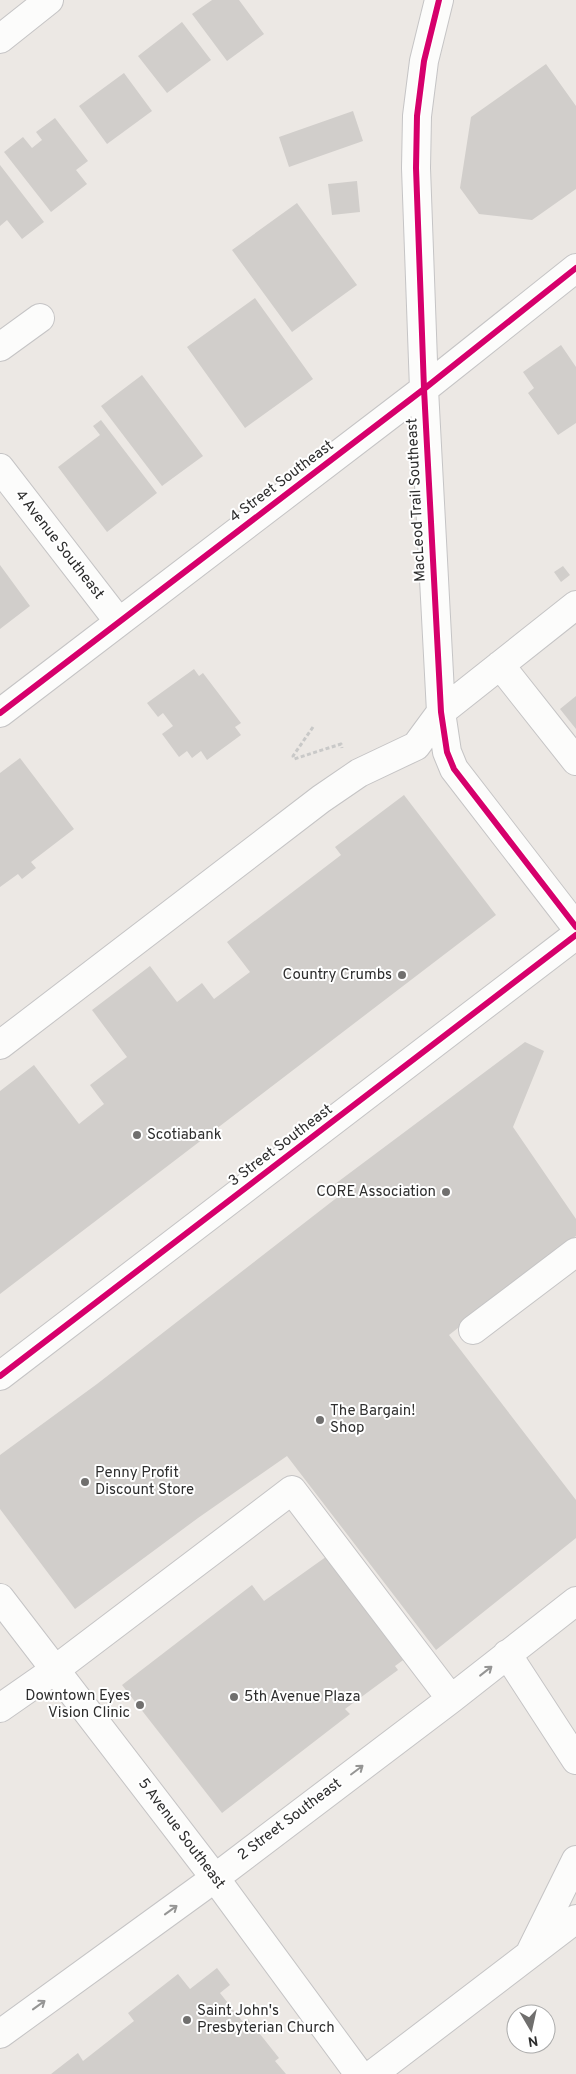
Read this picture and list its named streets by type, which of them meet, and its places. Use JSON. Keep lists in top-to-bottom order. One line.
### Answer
{"streets":{"street":["4 Street Southeast","MacLeod Trail Southeast","4 Avenue Southeast","3 Street Southeast","2 Street Southeast","5 Avenue Southeast"]},"crossings":[["4 Street Southeast","MacLeod Trail Southeast"],["4 Street Southeast","4 Avenue Southeast"],["2 Street Southeast","5 Avenue Southeast"]],"one_way":["2 Street Southeast"],"places":["Country Crumbs","Scotiabank","CORE Association","The Bargain! Shop","Penny Profit Discount Store","5th Avenue Plaza","Downtown Eyes Vision Clinic","Saint John's Presbyterian Church"],"north":"bottom"}
